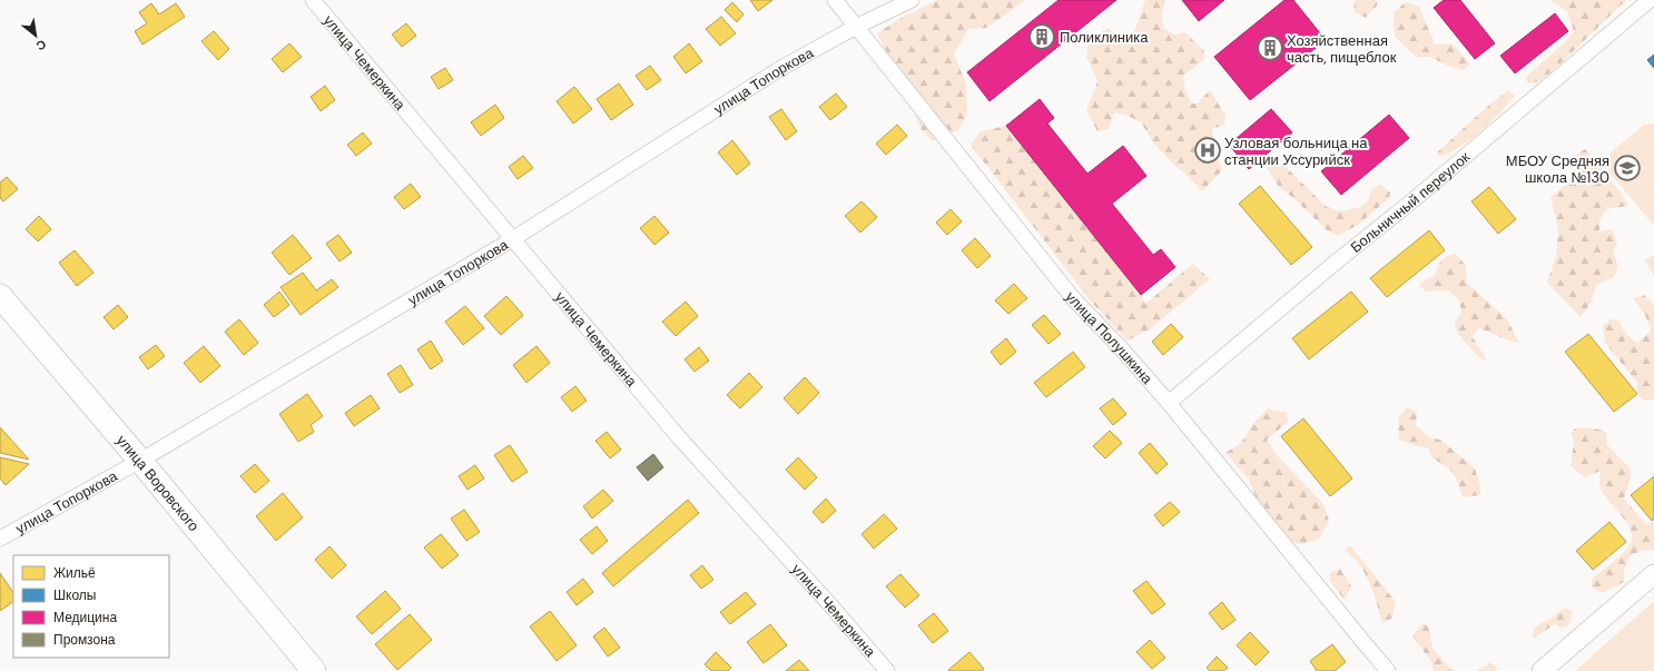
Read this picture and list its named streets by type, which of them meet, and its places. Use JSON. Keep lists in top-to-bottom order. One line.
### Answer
{"streets":{"main road":["улица Воровского"],"street":["улица Чемеркина","улица Топоркова","Больничный переулок","улица Полушкина"]},"crossings":[["улица Чемеркина","улица Топоркова"],["улица Топоркова","улица Полушкина"],["улица Топоркова","улица Воровского"],["Больничный переулок","улица Полушкина"]],"places":{"building":["Поликлиника","Хозяйственная часть, пищеблок"],"hospital":["Узловая больница на станции Уссурийск"],"school or university":["МБОУ Средняя школа №130"]},"legend":["Жильё","Школы","Медицина","Промзона"],"north":"bottom right"}
